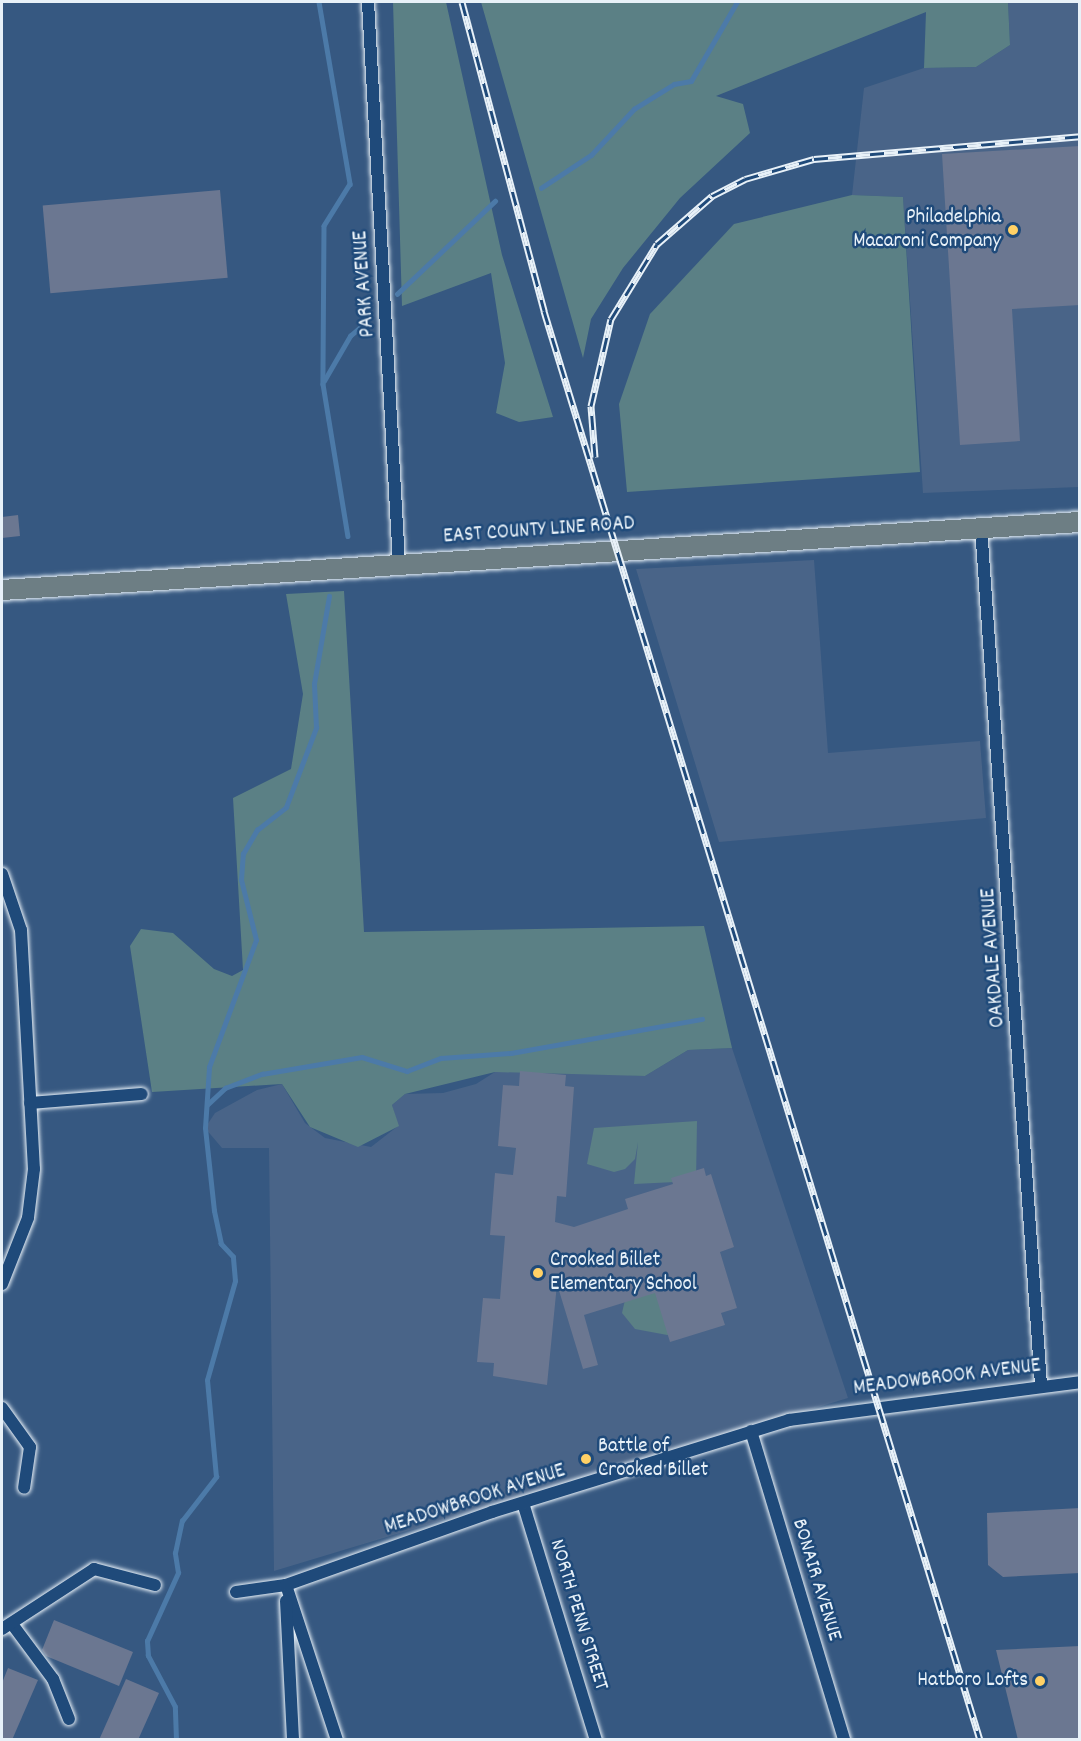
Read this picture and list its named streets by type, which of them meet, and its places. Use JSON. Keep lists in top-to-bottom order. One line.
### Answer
{"streets":{"main road":["EAST COUNTY LINE ROAD"],"street":["PARK AVENUE","OAKDALE AVENUE","MEADOWBROOK AVENUE","BONAIR AVENUE","NORTH PENN STREET"]},"crossings":[["PARK AVENUE","EAST COUNTY LINE ROAD"],["EAST COUNTY LINE ROAD","OAKDALE AVENUE"],["OAKDALE AVENUE","MEADOWBROOK AVENUE"],["MEADOWBROOK AVENUE","BONAIR AVENUE"],["MEADOWBROOK AVENUE","NORTH PENN STREET"]],"places":["Philadelphia Macaroni Company","Crooked Billet Elementary School","Battle of Crooked Billet","Hatboro Lofts"]}
